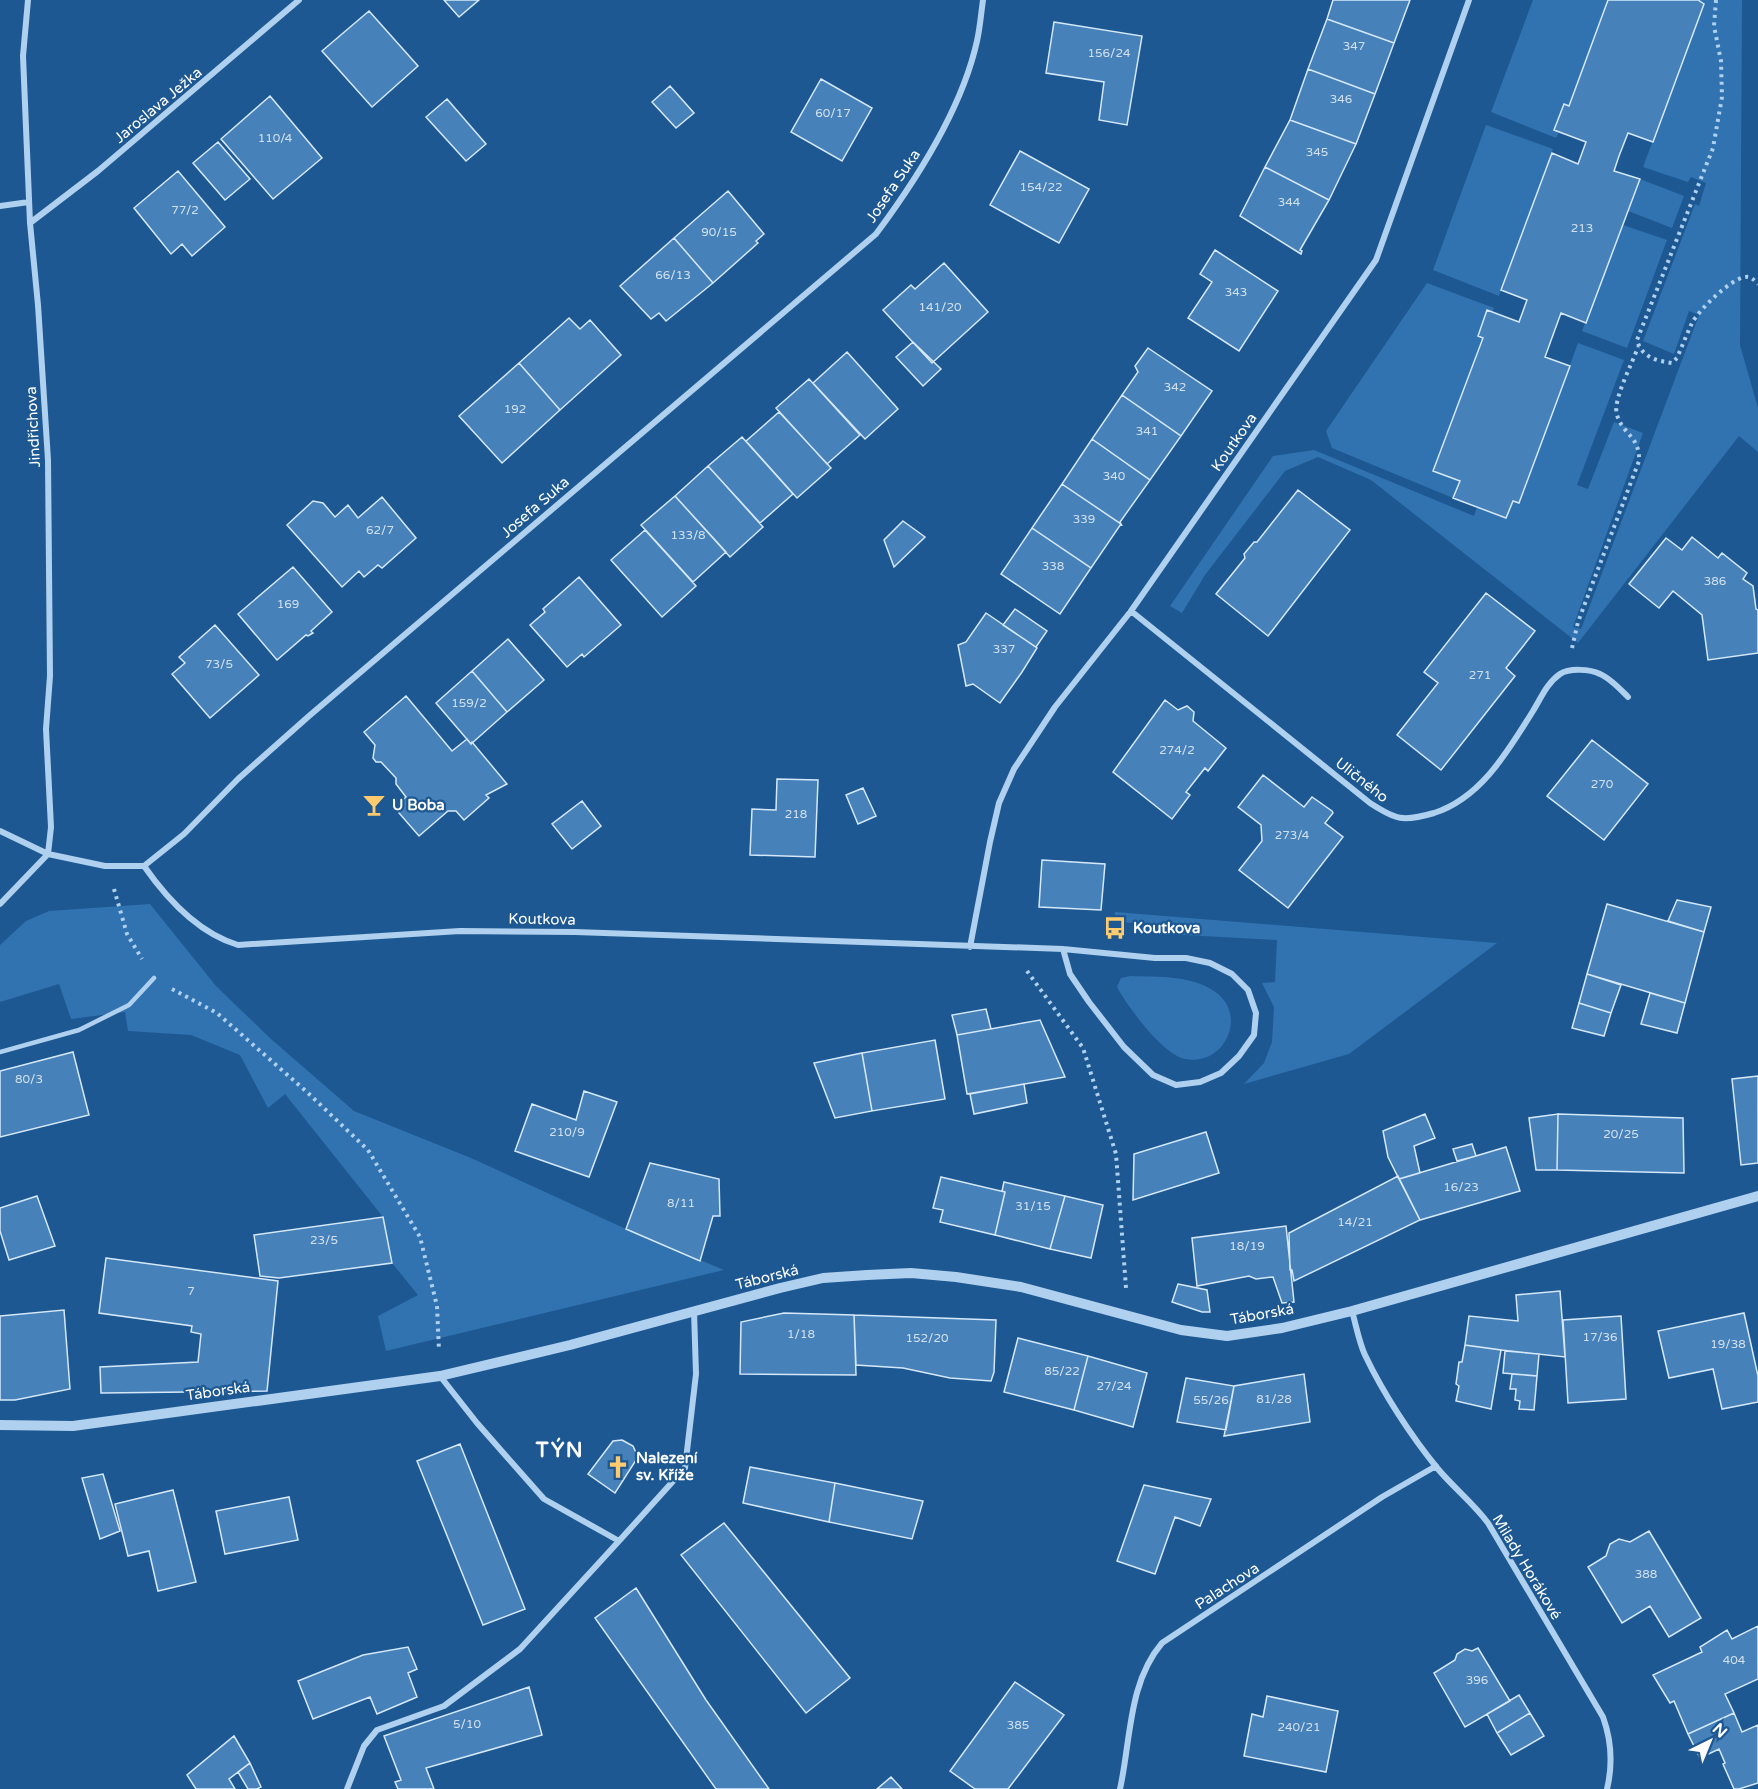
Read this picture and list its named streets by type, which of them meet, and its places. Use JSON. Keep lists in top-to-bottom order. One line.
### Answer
{"streets":{"street":["Jaroslava Ježka","Josefa Suka","Jindřichova","Koutkova","Uličného","Táborská","Milady Horákové","Palachova"]},"crossings":[["Jaroslava Ježka","Jindřichova"],["Josefa Suka","Koutkova"],["Koutkova","Uličného"],["Táborská","Milady Horákové"],["Milady Horákové","Palachova"]],"districts":["TÝN"],"places":{"bar":["U Boba"],"bus stop":["Koutkova"],"church":["Nalezení sv. Kříže"]},"house_numbers":["347","156/24","346","60/17","110/4","345","154/22","344","77/2","213","90/15","66/13","343","141/20","342","192","341","340","339","62/7","133/8","338","386","169","337","73/5","271","159/2","274/2","270","218","273/4","80/3","210/9","20/25","16/23","8/11","31/15","14/21","23/5","18/19","7","1/18","17/36","152/20","19/38","85/22","27/24","81/28","55/26","388","404","396","5/10","385","240/21"],"north":"top right"}
